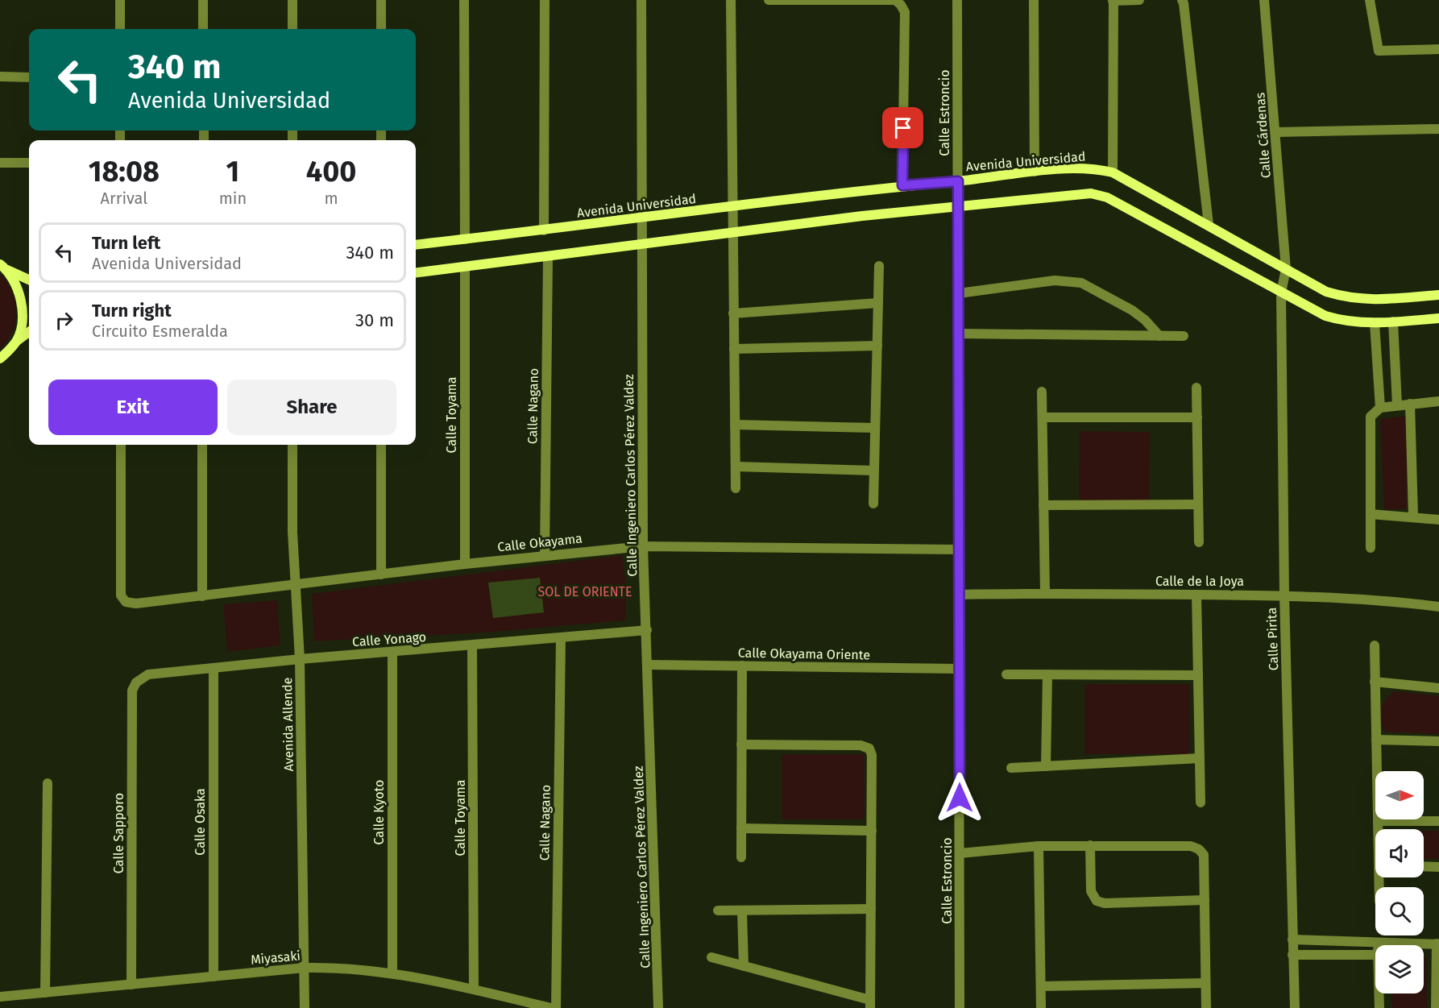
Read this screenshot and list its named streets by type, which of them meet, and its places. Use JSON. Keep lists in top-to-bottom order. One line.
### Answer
{"streets":{"main road":["Avenida Universidad"],"street":["Calle Estroncio","Calle Cárdenas","Calle Nagano","Calle Toyama","Calle Ingeniero Carlos Pérez Valdez","Calle Okayama","Calle de la Joya","Calle Yonago","Calle Pirita","Calle Okayama Oriente","Avenida Allende","Calle Kyoto","Calle Osaka","Calle Sapporo","Miyasaki"]},"crossings":[["Calle Estroncio","Avenida Universidad"],["Calle Estroncio","Calle Okayama"],["Calle Estroncio","Calle de la Joya"],["Calle Estroncio","Calle Okayama Oriente"],["Calle Cárdenas","Avenida Universidad"],["Calle Cárdenas","Calle Pirita"],["Avenida Universidad","Calle Ingeniero Carlos Pérez Valdez"],["Avenida Universidad","Calle Pirita"],["Calle Nagano","Calle Okayama"],["Calle Nagano","Calle Yonago"],["Calle Toyama","Calle Okayama"],["Calle Toyama","Calle Yonago"],["Calle Toyama","Miyasaki"],["Calle Ingeniero Carlos Pérez Valdez","Calle Okayama"],["Calle Ingeniero Carlos Pérez Valdez","Calle Yonago"],["Calle Ingeniero Carlos Pérez Valdez","Calle Okayama Oriente"],["Calle Okayama","Avenida Allende"],["Calle de la Joya","Calle Pirita"],["Calle Yonago","Avenida Allende"],["Calle Yonago","Calle Kyoto"],["Calle Yonago","Calle Osaka"],["Calle Yonago","Calle Sapporo"],["Avenida Allende","Miyasaki"],["Calle Kyoto","Miyasaki"],["Calle Osaka","Miyasaki"],["Calle Sapporo","Miyasaki"]],"parks":["SOL DE ORIENTE"],"north":"right","page":{"turn":["340 m","Avenida Universidad"],"eta":["18:08","Arrival","1","min","400","m"],"list":[{"name":"Turn left","note":"Avenida Universidad","value":"340 m"},{"name":"Turn right","note":"Circuito Esmeralda","value":"30 m"}],"buttons":["Exit","Share"]}}
